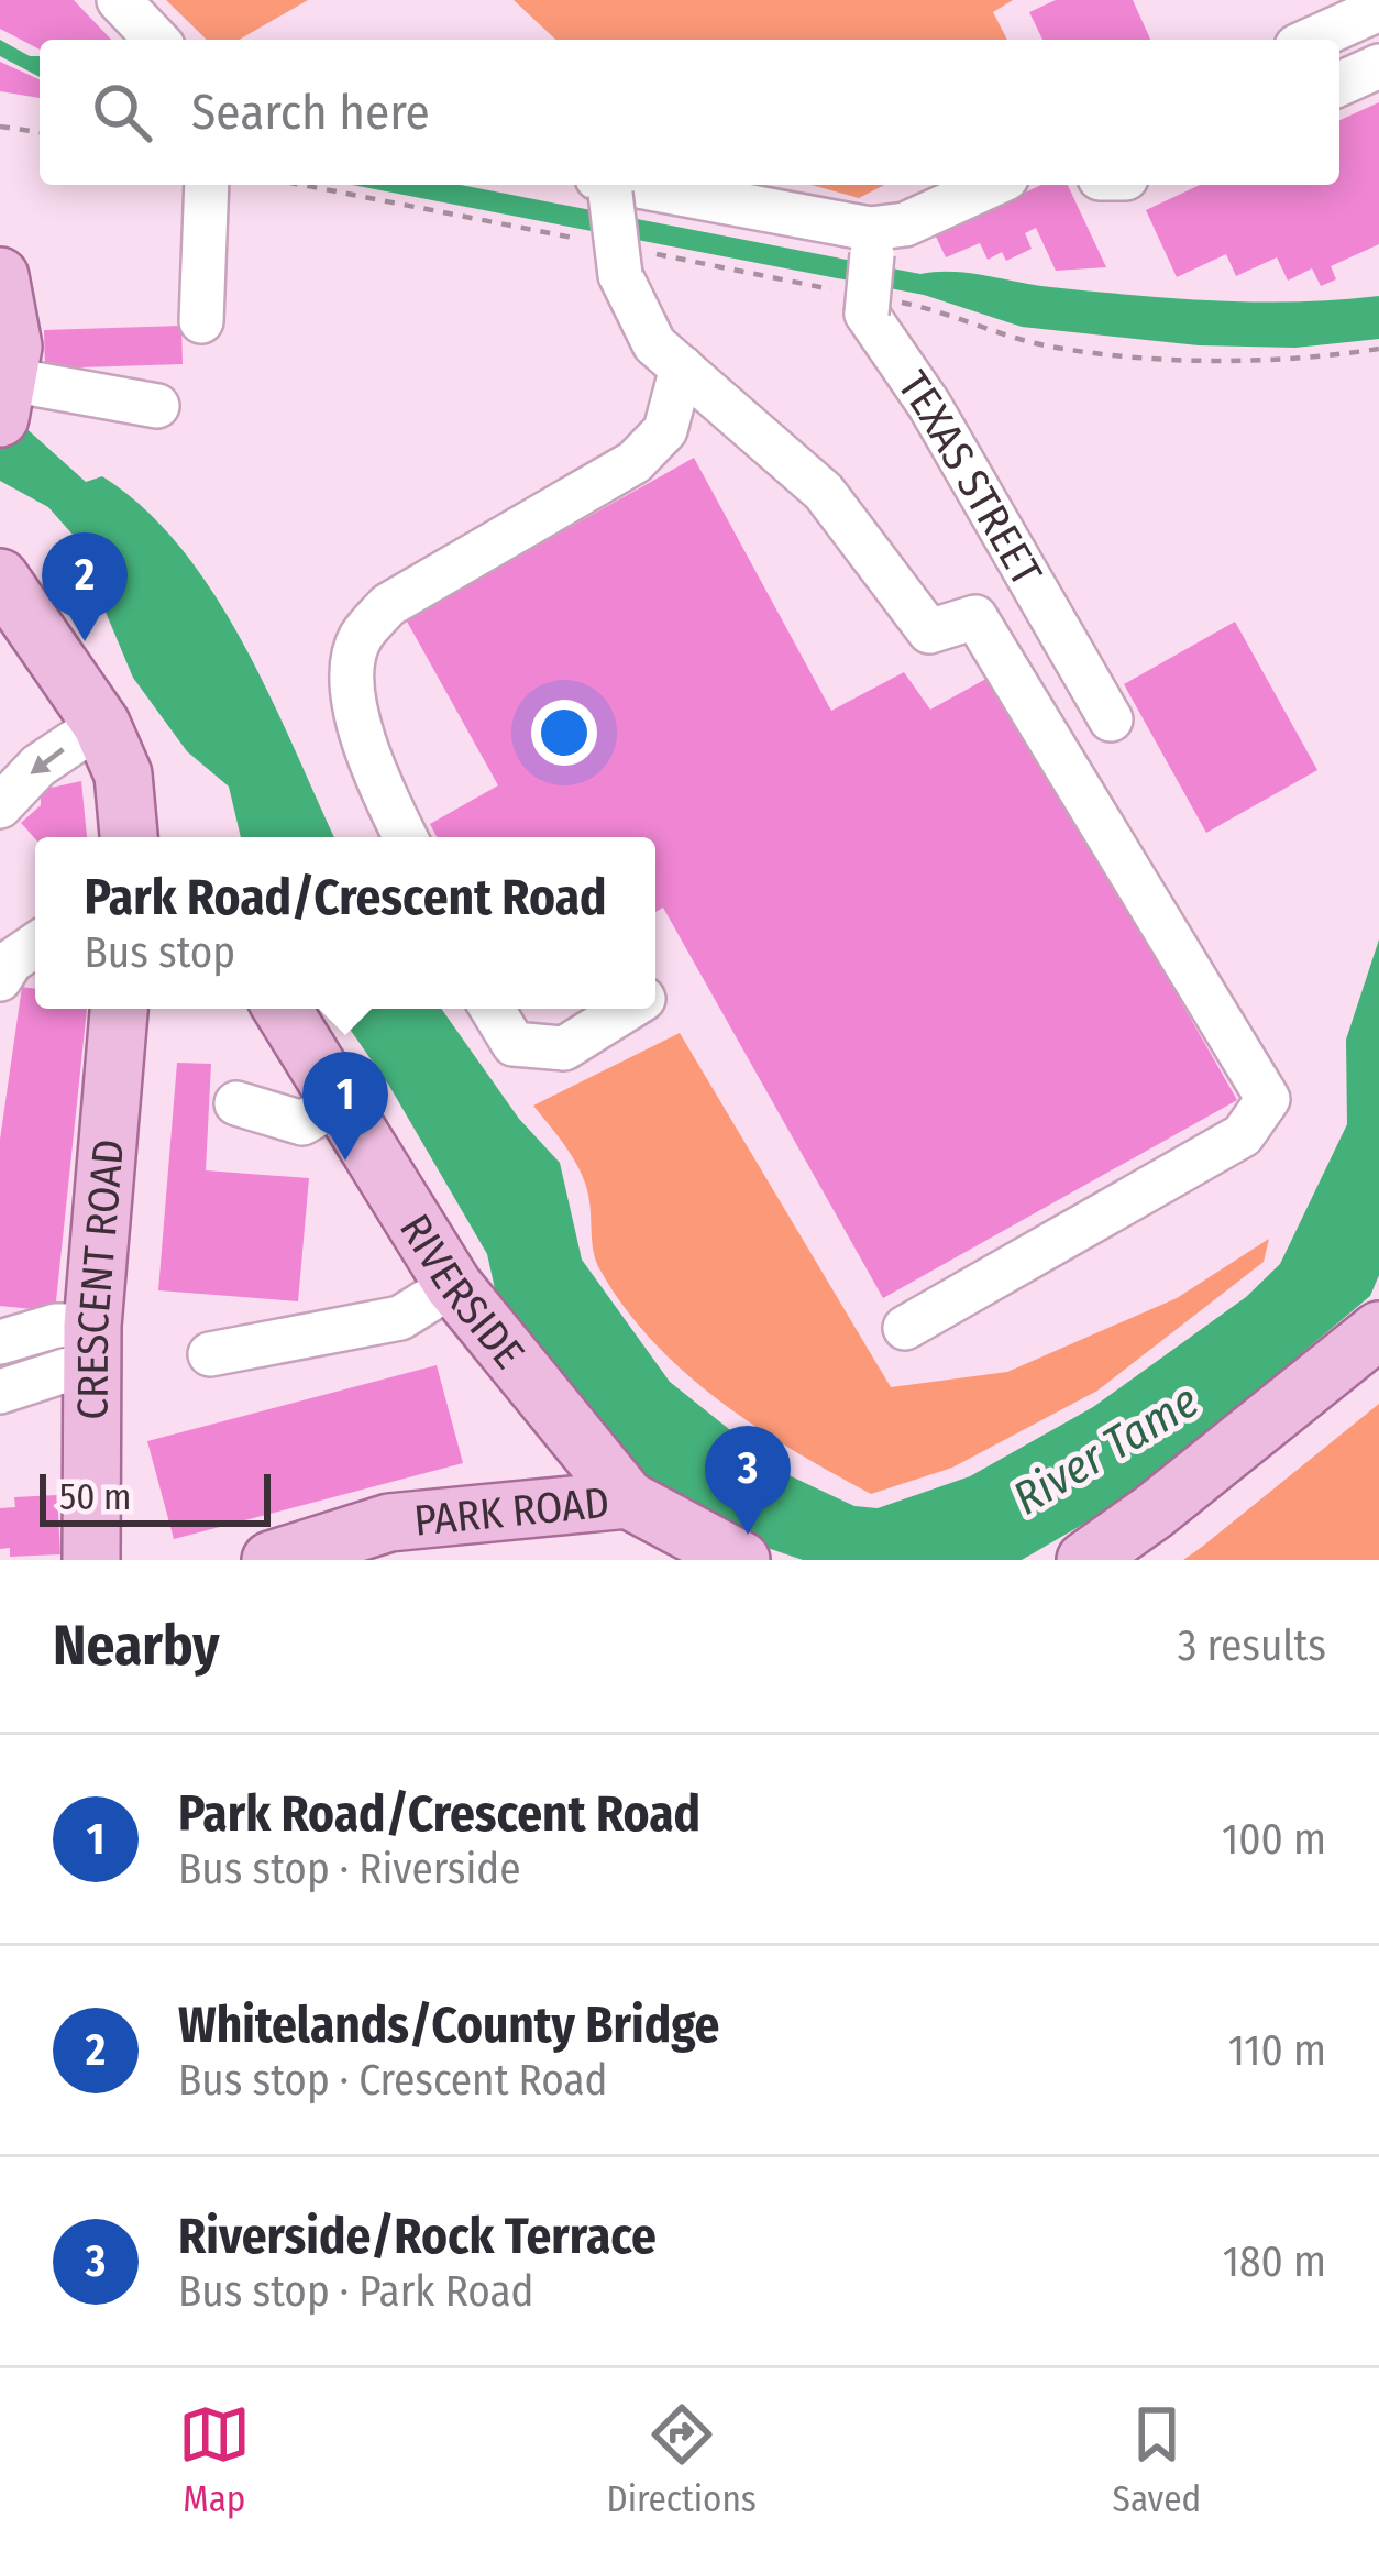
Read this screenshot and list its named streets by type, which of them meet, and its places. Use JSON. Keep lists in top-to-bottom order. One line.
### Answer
{"streets":{"main road":["CRESCENT ROAD","RIVERSIDE","PARK ROAD"],"street":["TEXAS STREET"]},"crossings":[["RIVERSIDE","PARK ROAD"]],"water":["River Tame"],"scale_bar":"50 m","page":{"search":"Search here","pins":["2","1","3"],"popup":["Park Road/Crescent Road","Bus stop"],"scale":"50 m","heading":["Nearby","3 results"],"list":[{"mark":"1","name":"Park Road/Crescent Road","note":"Bus stop · Riverside","value":"100 m"},{"mark":"2","name":"Whitelands/County Bridge","note":"Bus stop · Crescent Road","value":"110 m"},{"mark":"3","name":"Riverside/Rock Terrace","note":"Bus stop · Park Road","value":"180 m"}],"nav":["Map","Directions","Saved"]}}
